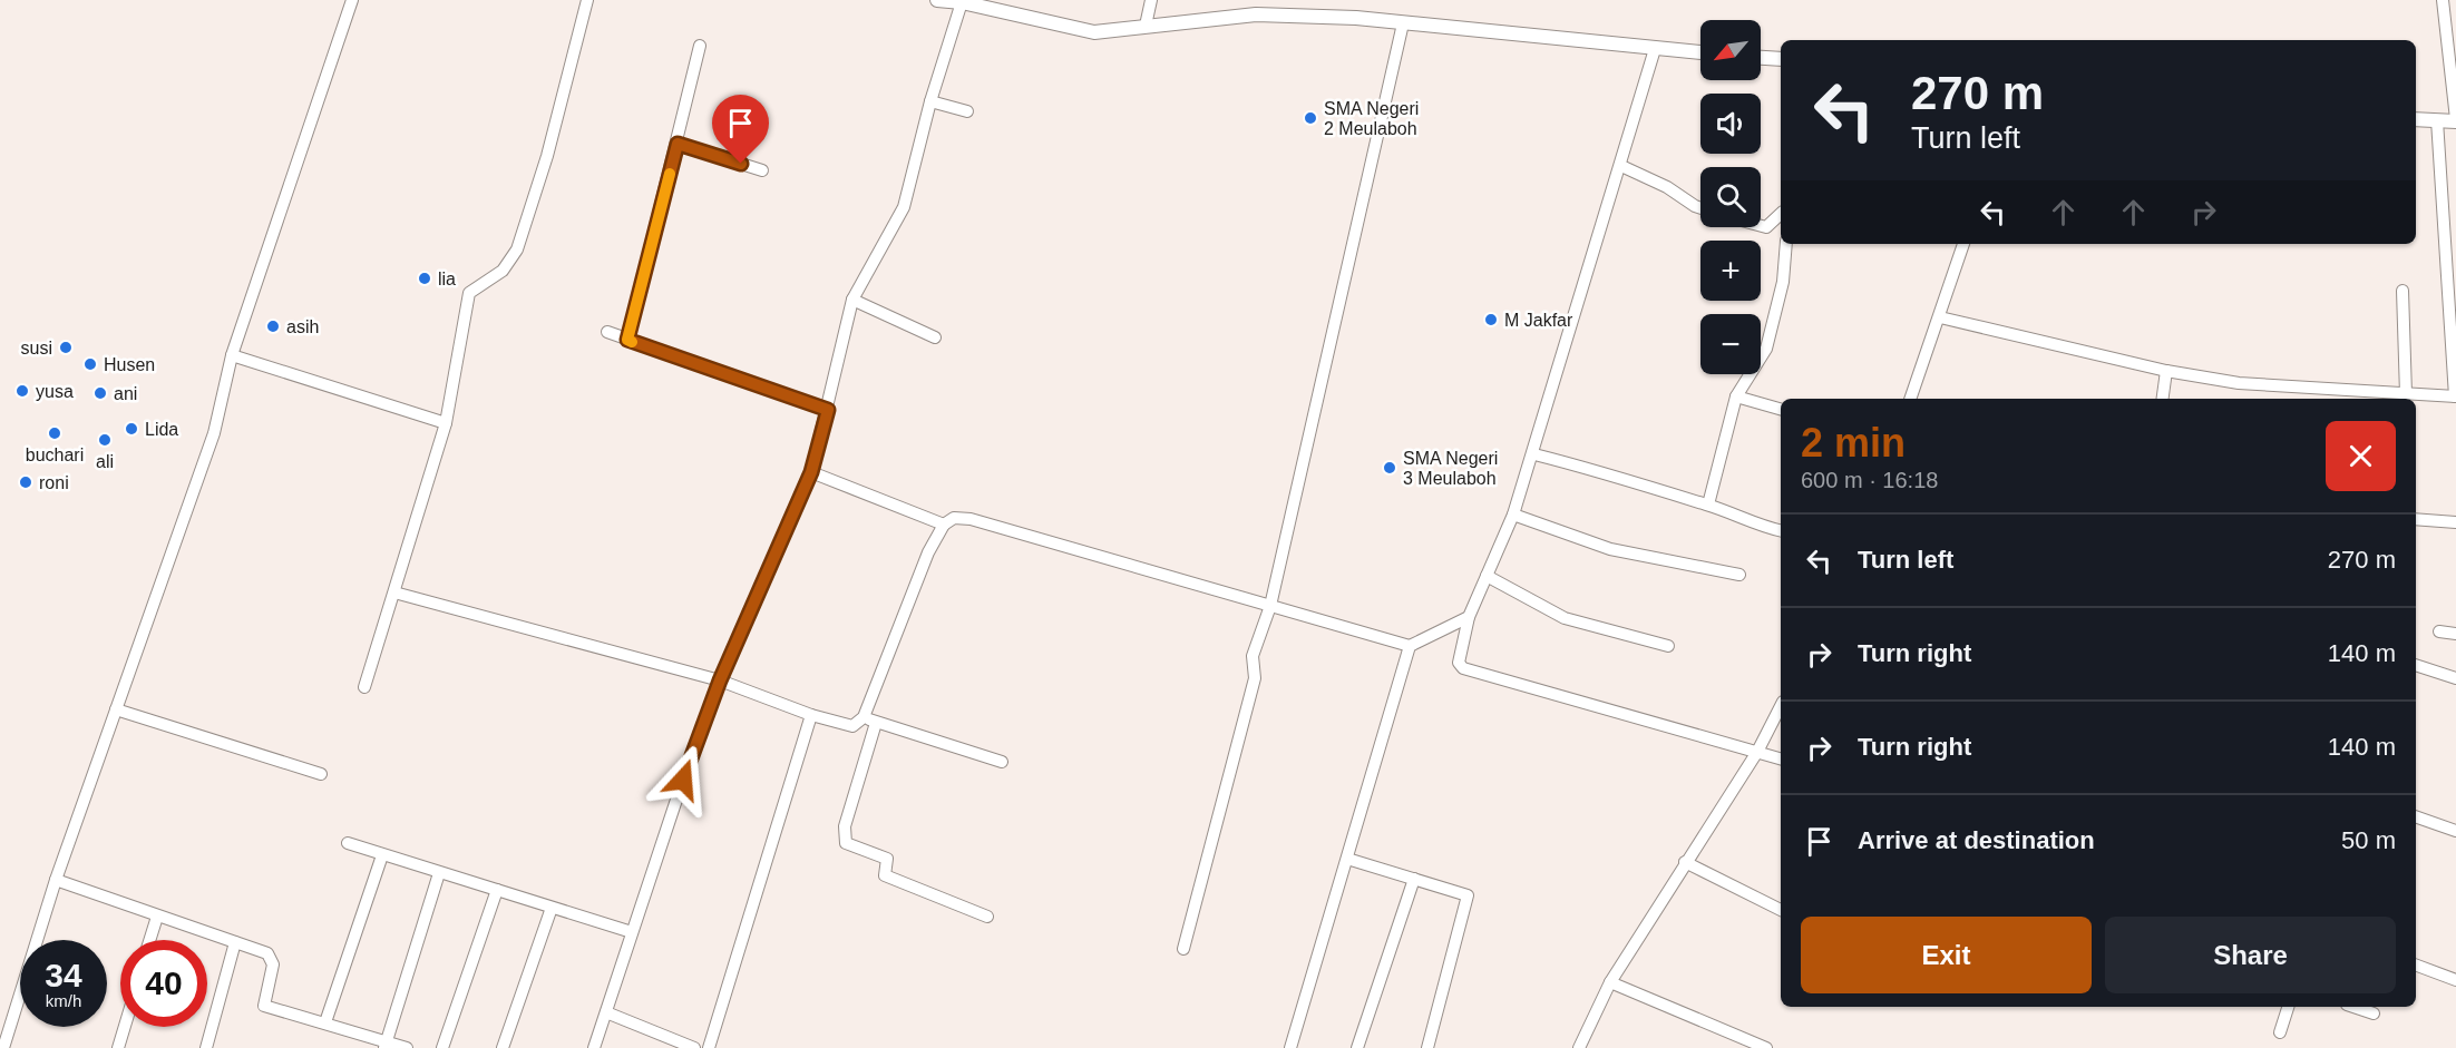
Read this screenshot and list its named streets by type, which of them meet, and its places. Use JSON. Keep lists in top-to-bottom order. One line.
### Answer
{"places":["SMA Negeri 2 Meulaboh","lia","M Jakfar","asih","susi","Husen","yusa","ani","Lida","buchari","ali","SMA Negeri 3 Meulaboh","roni"],"north":"bottom left","page":{"map_buttons":["+","−"],"turn":["270 m","Turn left"],"heading":["2 min","600 m · 16:18"],"list":[{"name":"Turn left","value":"270 m"},{"name":"Turn right","value":"140 m"},{"name":"Turn right","value":"140 m"},{"name":"Arrive at destination","value":"50 m"}],"buttons":["Exit","Share"],"speed":"34 km/h","limit":"40"}}
